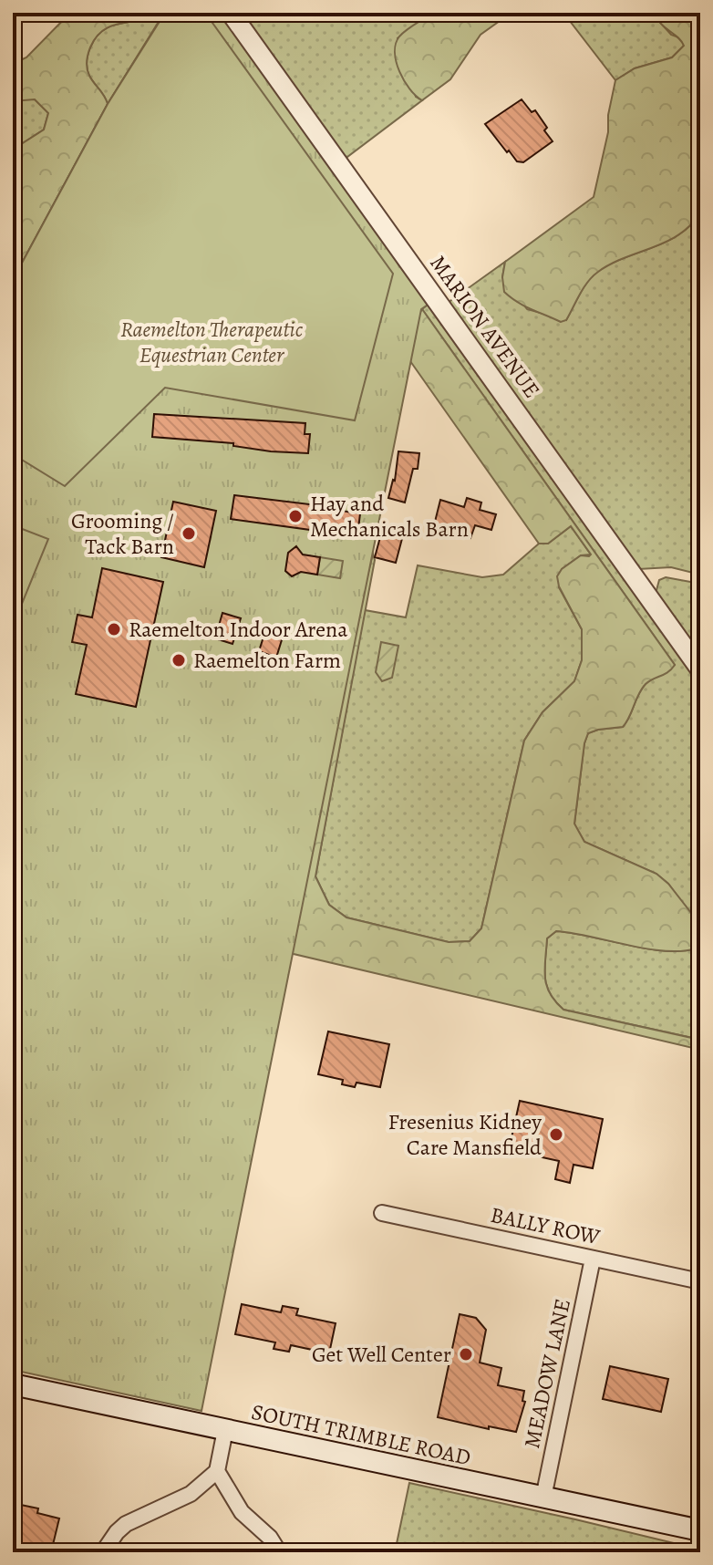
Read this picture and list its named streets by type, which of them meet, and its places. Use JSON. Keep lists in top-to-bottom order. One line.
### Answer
{"streets":{"main road":["SOUTH TRIMBLE ROAD"],"street":["MARION AVENUE","BALLY ROW","MEADOW LANE"]},"crossings":[["BALLY ROW","MEADOW LANE"],["MEADOW LANE","SOUTH TRIMBLE ROAD"]],"parks":["Raemelton Therapeutic Equestrian Center"],"places":["Hay and Mechanicals Barn","Grooming / Tack Barn","Raemelton Indoor Arena","Raemelton Farm","Fresenius Kidney Care Mansfield","Get Well Center"]}
